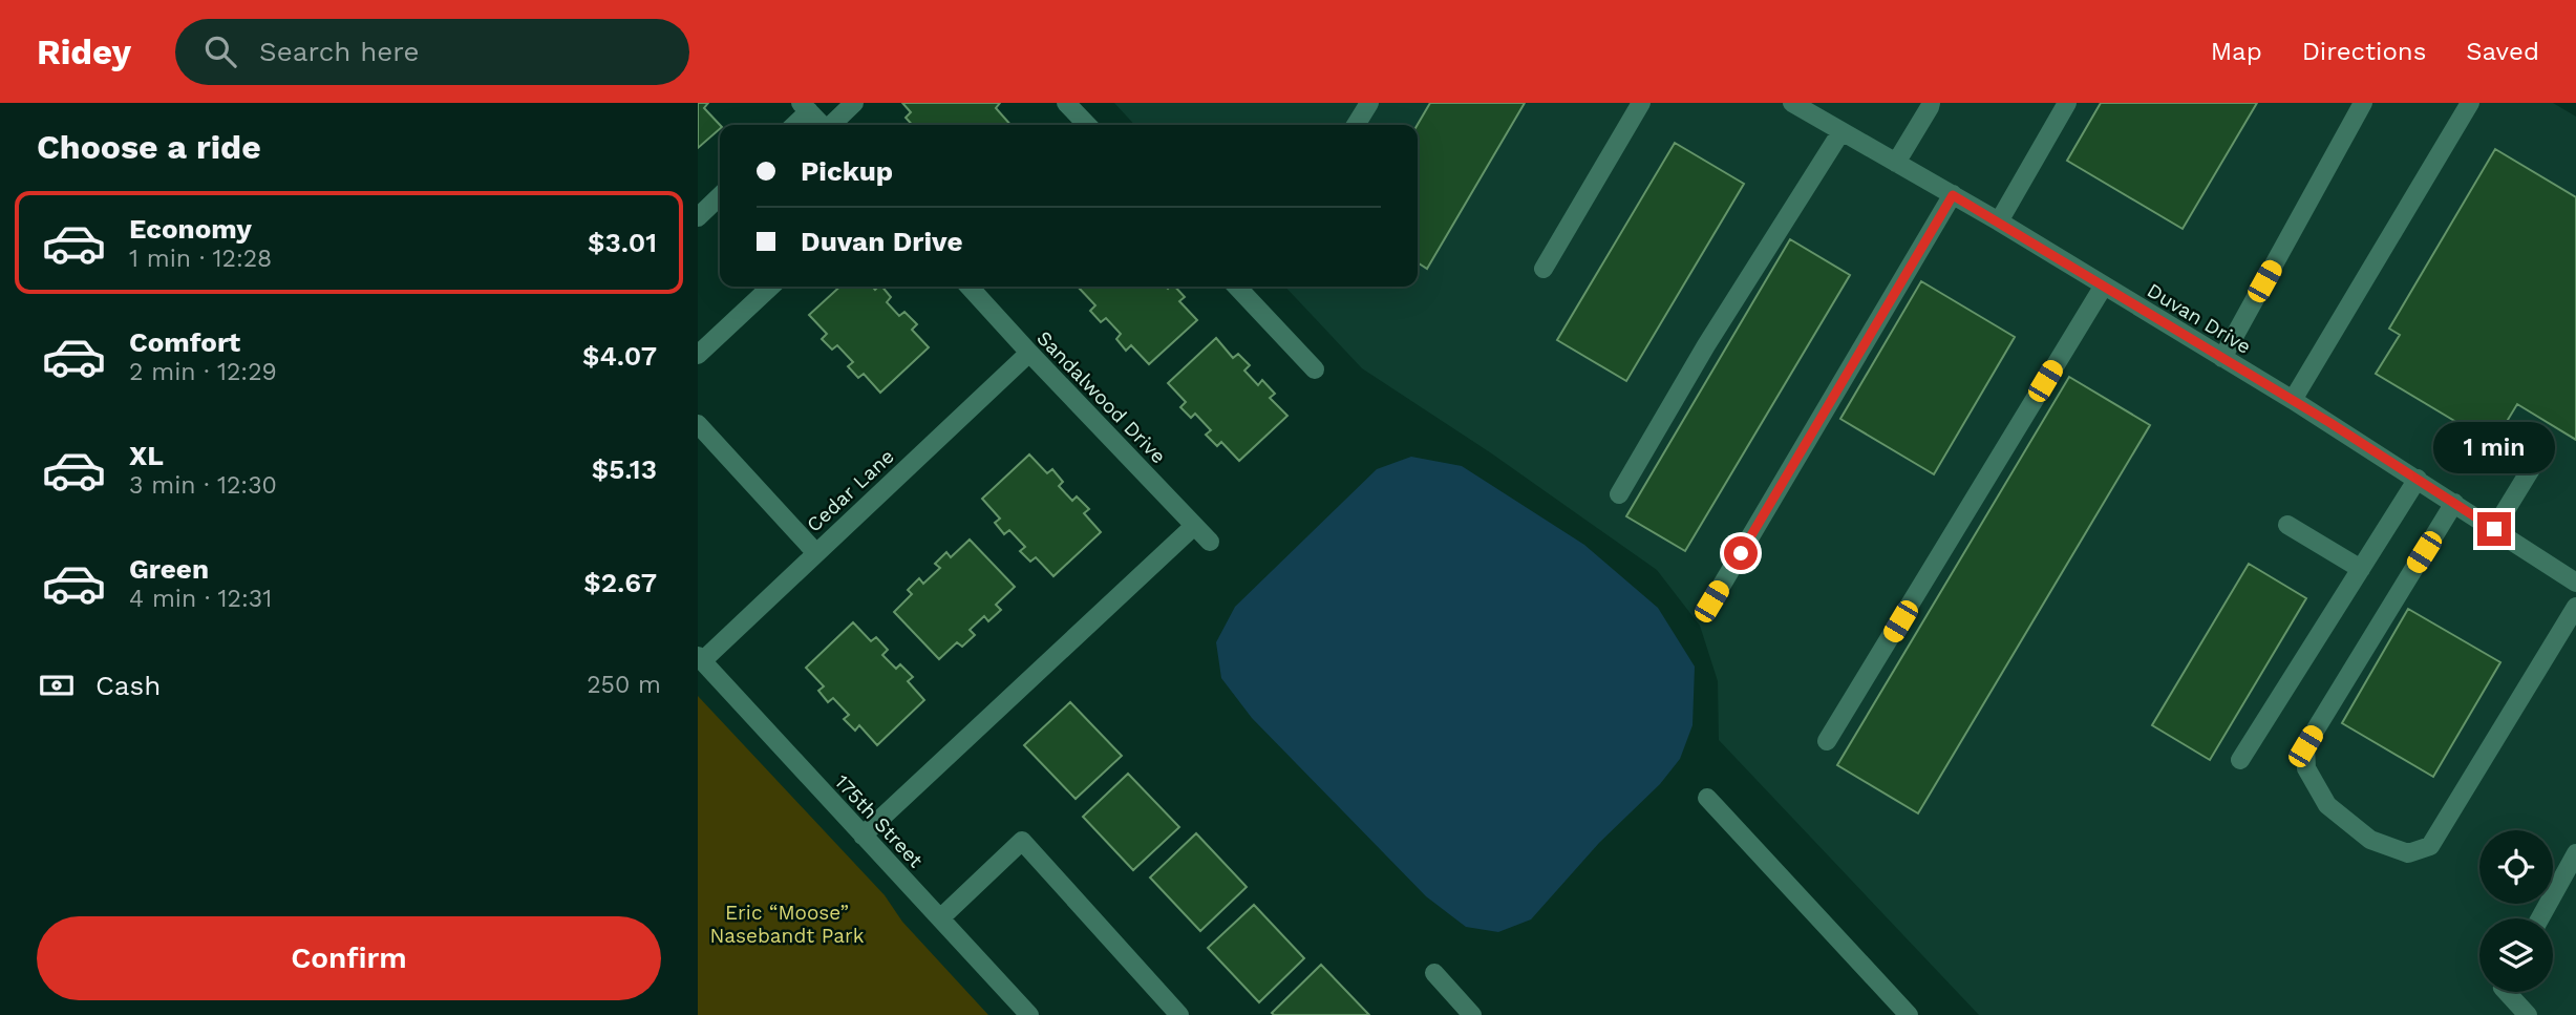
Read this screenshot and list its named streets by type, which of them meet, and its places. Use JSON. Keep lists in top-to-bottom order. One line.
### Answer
{"streets":{"street":["Duvan Drive","Sandalwood Drive","Cedar Lane","175th Street"]},"crossings":[["Sandalwood Drive","Cedar Lane"],["Cedar Lane","175th Street"]],"parks":["Eric “Moose” Nasebandt Park"],"page":{"header":"Ridey","search":"Search here","nav":["Map","Directions","Saved"],"heading":"Choose a ride","banner":["Pickup","Duvan Drive"],"list":[{"name":"Economy","note":"1 min · 12:28","value":"$3.01"},{"name":"Comfort","note":"2 min · 12:29","value":"$4.07"},{"name":"XL","note":"3 min · 12:30","value":"$5.13"},{"name":"Green","note":"4 min · 12:31","value":"$2.67"}],"bubble":"1 min","pay":["Cash","250 m"],"buttons":"Confirm"}}
